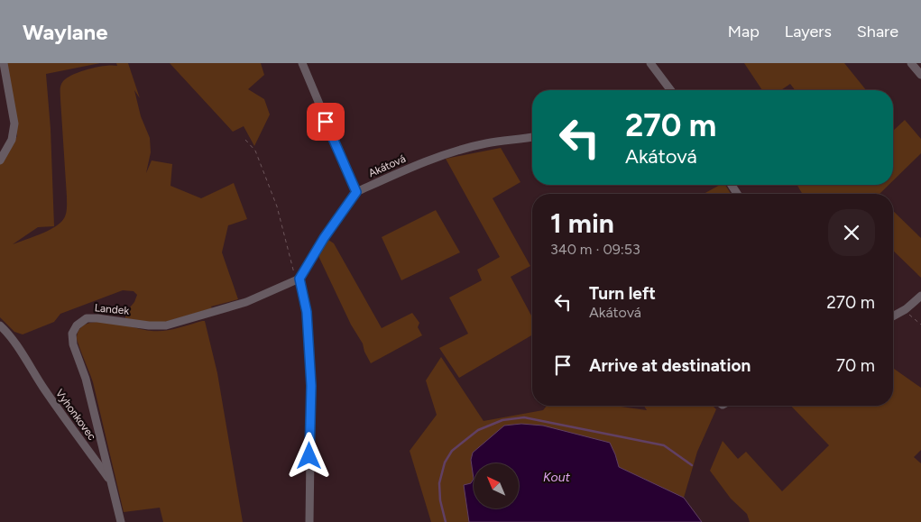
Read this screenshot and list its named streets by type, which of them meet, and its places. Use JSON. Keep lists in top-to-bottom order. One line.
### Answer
{"streets":{"street":["Akátová","Landek","Vyhonkovec"]},"crossings":[["Landek","Vyhonkovec"]],"water":["Kout"],"north":"top left","page":{"header":"Waylane","nav":["Map","Layers","Share"],"turn":["270 m","Akátová"],"heading":["1 min","340 m · 09:53"],"list":[{"name":"Turn left","note":"Akátová","value":"270 m"},{"name":"Arrive at destination","value":"70 m"}]}}
